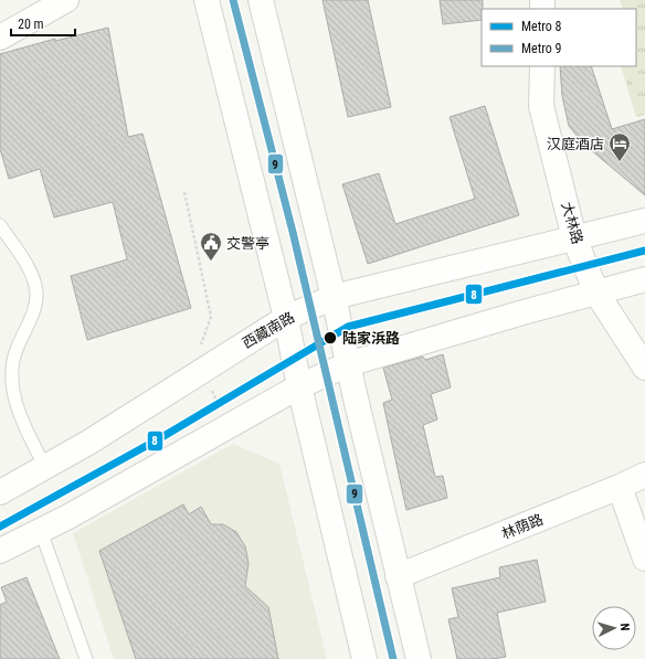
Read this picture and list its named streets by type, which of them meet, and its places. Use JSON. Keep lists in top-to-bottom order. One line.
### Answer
{"streets":{"main road":["大林路","西藏南路","林荫路"]},"crossings":[["大林路","西藏南路"]],"places":{"hotel":["汉庭酒店"],"public building":["交警亭"],"other":["陆家浜路"]},"lines":["metro line 9","metro line 8"],"legend":["Metro 8","Metro 9"],"scale_bar":"20 m","north":"right"}
